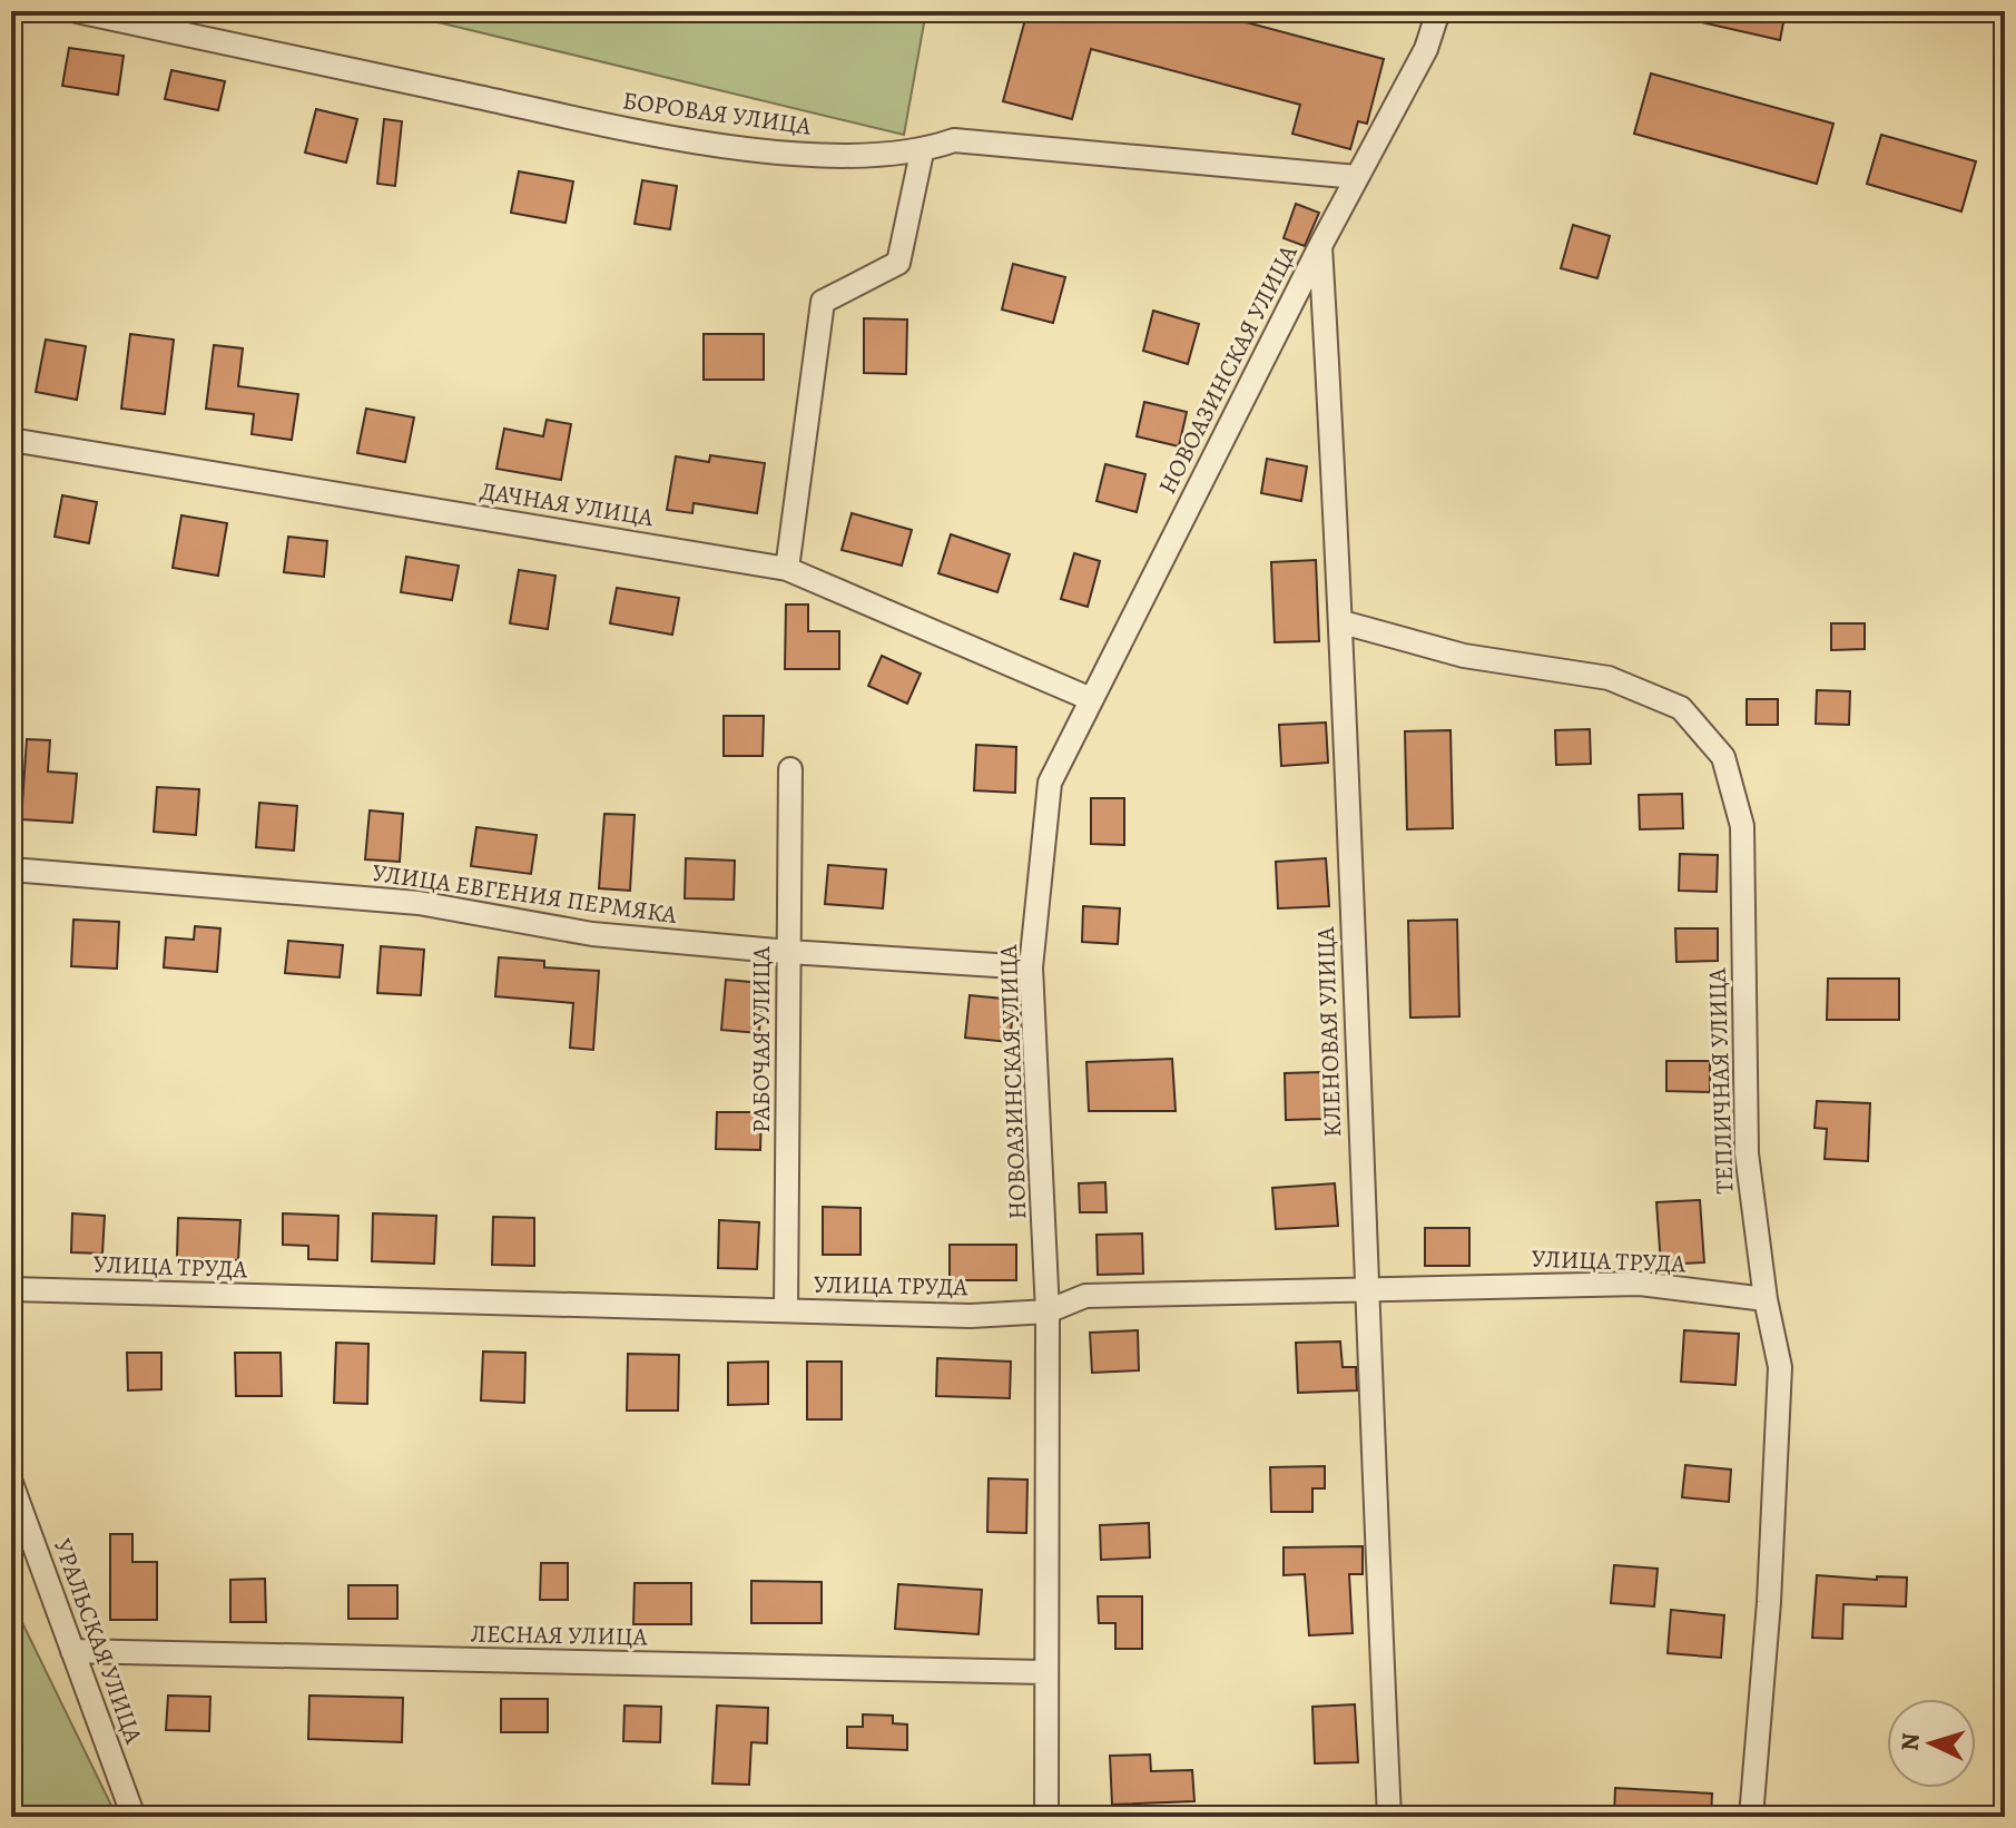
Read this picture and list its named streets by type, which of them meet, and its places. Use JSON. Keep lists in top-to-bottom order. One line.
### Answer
{"streets":{"street":["БОРОВАЯ УЛИЦА","НОВОАЗИНСКАЯ УЛИЦА","ДАЧНАЯ УЛИЦА","УЛИЦА ЕВГЕНИЯ ПЕРМЯКА","КЛЕНОВАЯ УЛИЦА","РАБОЧАЯ УЛИЦА","ТЕПЛИЧНАЯ УЛИЦА","УЛИЦА ТРУДА","ЛЕСНАЯ УЛИЦА","УРАЛЬСКАЯ УЛИЦА"]},"crossings":[["БОРОВАЯ УЛИЦА","НОВОАЗИНСКАЯ УЛИЦА"],["НОВОАЗИНСКАЯ УЛИЦА","ДАЧНАЯ УЛИЦА"],["НОВОАЗИНСКАЯ УЛИЦА","УЛИЦА ЕВГЕНИЯ ПЕРМЯКА"],["НОВОАЗИНСКАЯ УЛИЦА","КЛЕНОВАЯ УЛИЦА"],["НОВОАЗИНСКАЯ УЛИЦА","УЛИЦА ТРУДА"],["НОВОАЗИНСКАЯ УЛИЦА","ЛЕСНАЯ УЛИЦА"],["УЛИЦА ЕВГЕНИЯ ПЕРМЯКА","РАБОЧАЯ УЛИЦА"],["КЛЕНОВАЯ УЛИЦА","ТЕПЛИЧНАЯ УЛИЦА"],["КЛЕНОВАЯ УЛИЦА","УЛИЦА ТРУДА"],["РАБОЧАЯ УЛИЦА","УЛИЦА ТРУДА"],["ТЕПЛИЧНАЯ УЛИЦА","УЛИЦА ТРУДА"],["ЛЕСНАЯ УЛИЦА","УРАЛЬСКАЯ УЛИЦА"]],"north":"left"}
